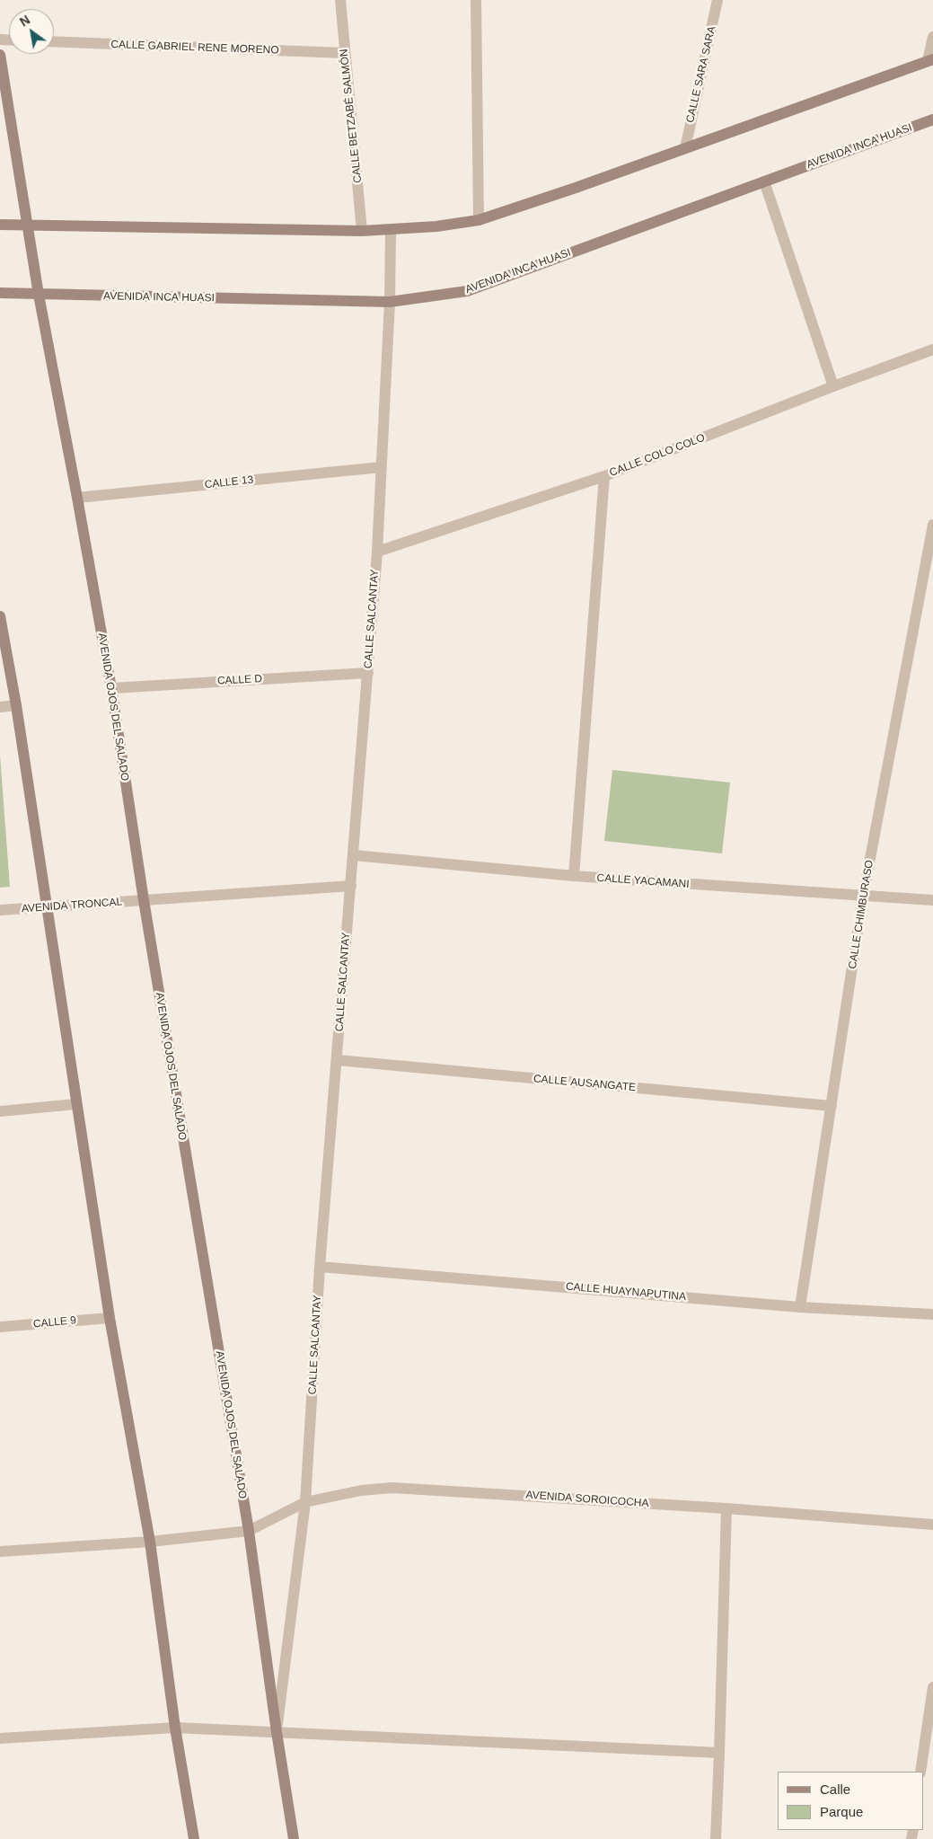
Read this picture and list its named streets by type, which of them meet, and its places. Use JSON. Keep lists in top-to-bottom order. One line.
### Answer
{"streets":{"street":["CALLE GABRIEL RENE MORENO","CALLE SARA SARA","CALLE BETZABÉ SALMÓN","AVENIDA INCA HUASI","CALLE COLO COLO","CALLE 13","CALLE SALCANTAY","CALLE D","AVENIDA OJOS DEL SALADO","CALLE YACAMANI","AVENIDA TRONCAL","CALLE CHIMBURASO","CALLE AUSANGATE","CALLE HUAYNAPUTINA","CALLE 9","AVENIDA SOROICOCHA"]},"crossings":[["CALLE GABRIEL RENE MORENO","CALLE BETZABÉ SALMÓN"],["AVENIDA INCA HUASI","CALLE SALCANTAY"],["AVENIDA INCA HUASI","AVENIDA OJOS DEL SALADO"],["CALLE COLO COLO","CALLE SALCANTAY"],["CALLE 13","CALLE SALCANTAY"],["CALLE 13","AVENIDA OJOS DEL SALADO"],["CALLE SALCANTAY","CALLE D"],["CALLE SALCANTAY","AVENIDA OJOS DEL SALADO"],["CALLE SALCANTAY","CALLE YACAMANI"],["CALLE SALCANTAY","AVENIDA TRONCAL"],["CALLE SALCANTAY","CALLE AUSANGATE"],["CALLE SALCANTAY","CALLE HUAYNAPUTINA"],["CALLE SALCANTAY","AVENIDA SOROICOCHA"],["CALLE D","AVENIDA OJOS DEL SALADO"],["AVENIDA OJOS DEL SALADO","AVENIDA TRONCAL"],["AVENIDA OJOS DEL SALADO","AVENIDA SOROICOCHA"],["CALLE YACAMANI","CALLE CHIMBURASO"],["CALLE CHIMBURASO","CALLE AUSANGATE"],["CALLE CHIMBURASO","CALLE HUAYNAPUTINA"]],"legend":["Calle","Parque"],"north":"top left"}
